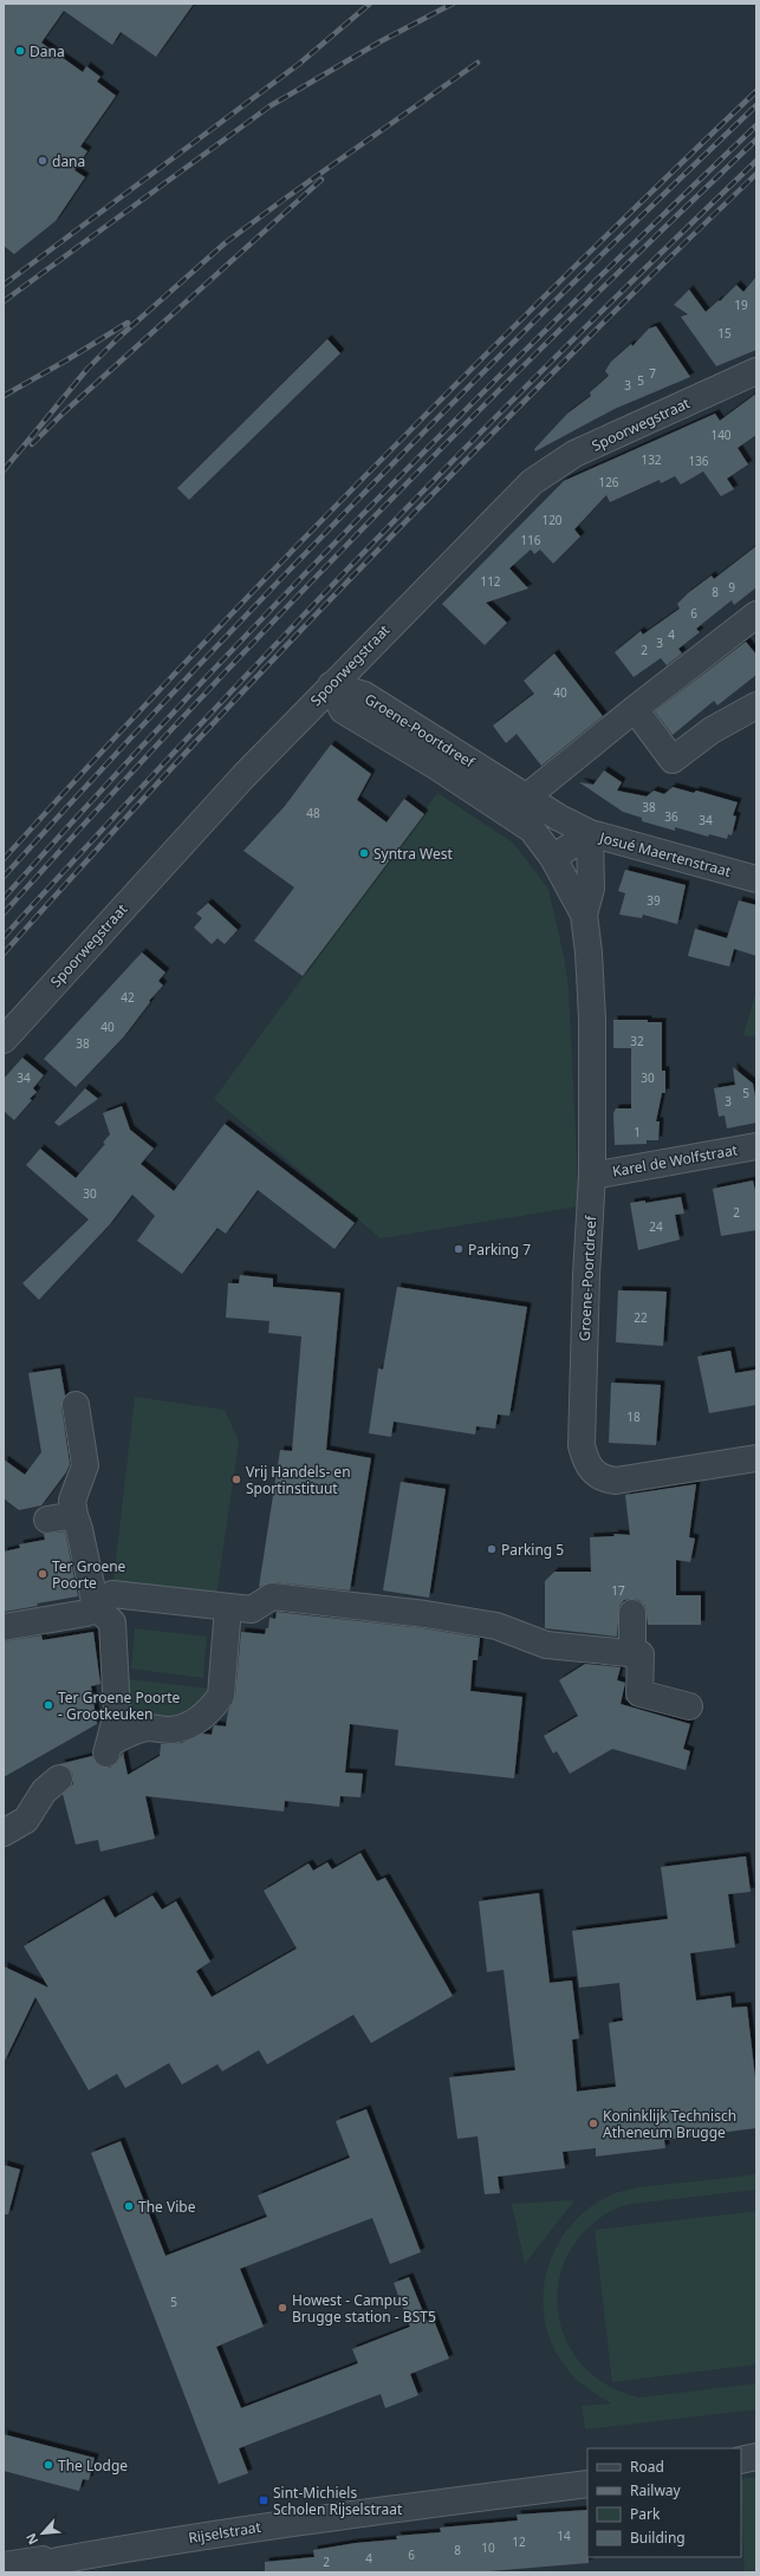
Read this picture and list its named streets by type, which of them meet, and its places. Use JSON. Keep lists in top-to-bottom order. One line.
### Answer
{"streets":{"street":["Spoorwegstraat","Groene-Poortdreef","Josué Maertenstraat","Karel de Wolfstraat","Rijselstraat"]},"crossings":[["Spoorwegstraat","Groene-Poortdreef"],["Groene-Poortdreef","Josué Maertenstraat"],["Groene-Poortdreef","Karel de Wolfstraat"]],"places":{"other":["Dana","dana","Syntra West","Parking 7","Vrij Handels- en Sportinstituut","Parking 5","Ter Groene Poorte","Ter Groene Poorte - Grootkeuken","Koninklijk Technisch Atheneum Brugge","The Vibe","Howest - Campus Brugge station - BST5","The Lodge"],"transit":["Sint-Michiels Scholen Rijselstraat"]},"house_numbers":["19","15","7","5","3","140","132","136","126","120","116","112","9","8","6","4","3","2","40","38","48","36","34","39","42","40","32","38","34","30","5","3","1","30","2","24","22","18","17","5","14","12","10","8","6","4","2"],"legend":["Road","Railway","Park","Building"],"north":"bottom left"}
